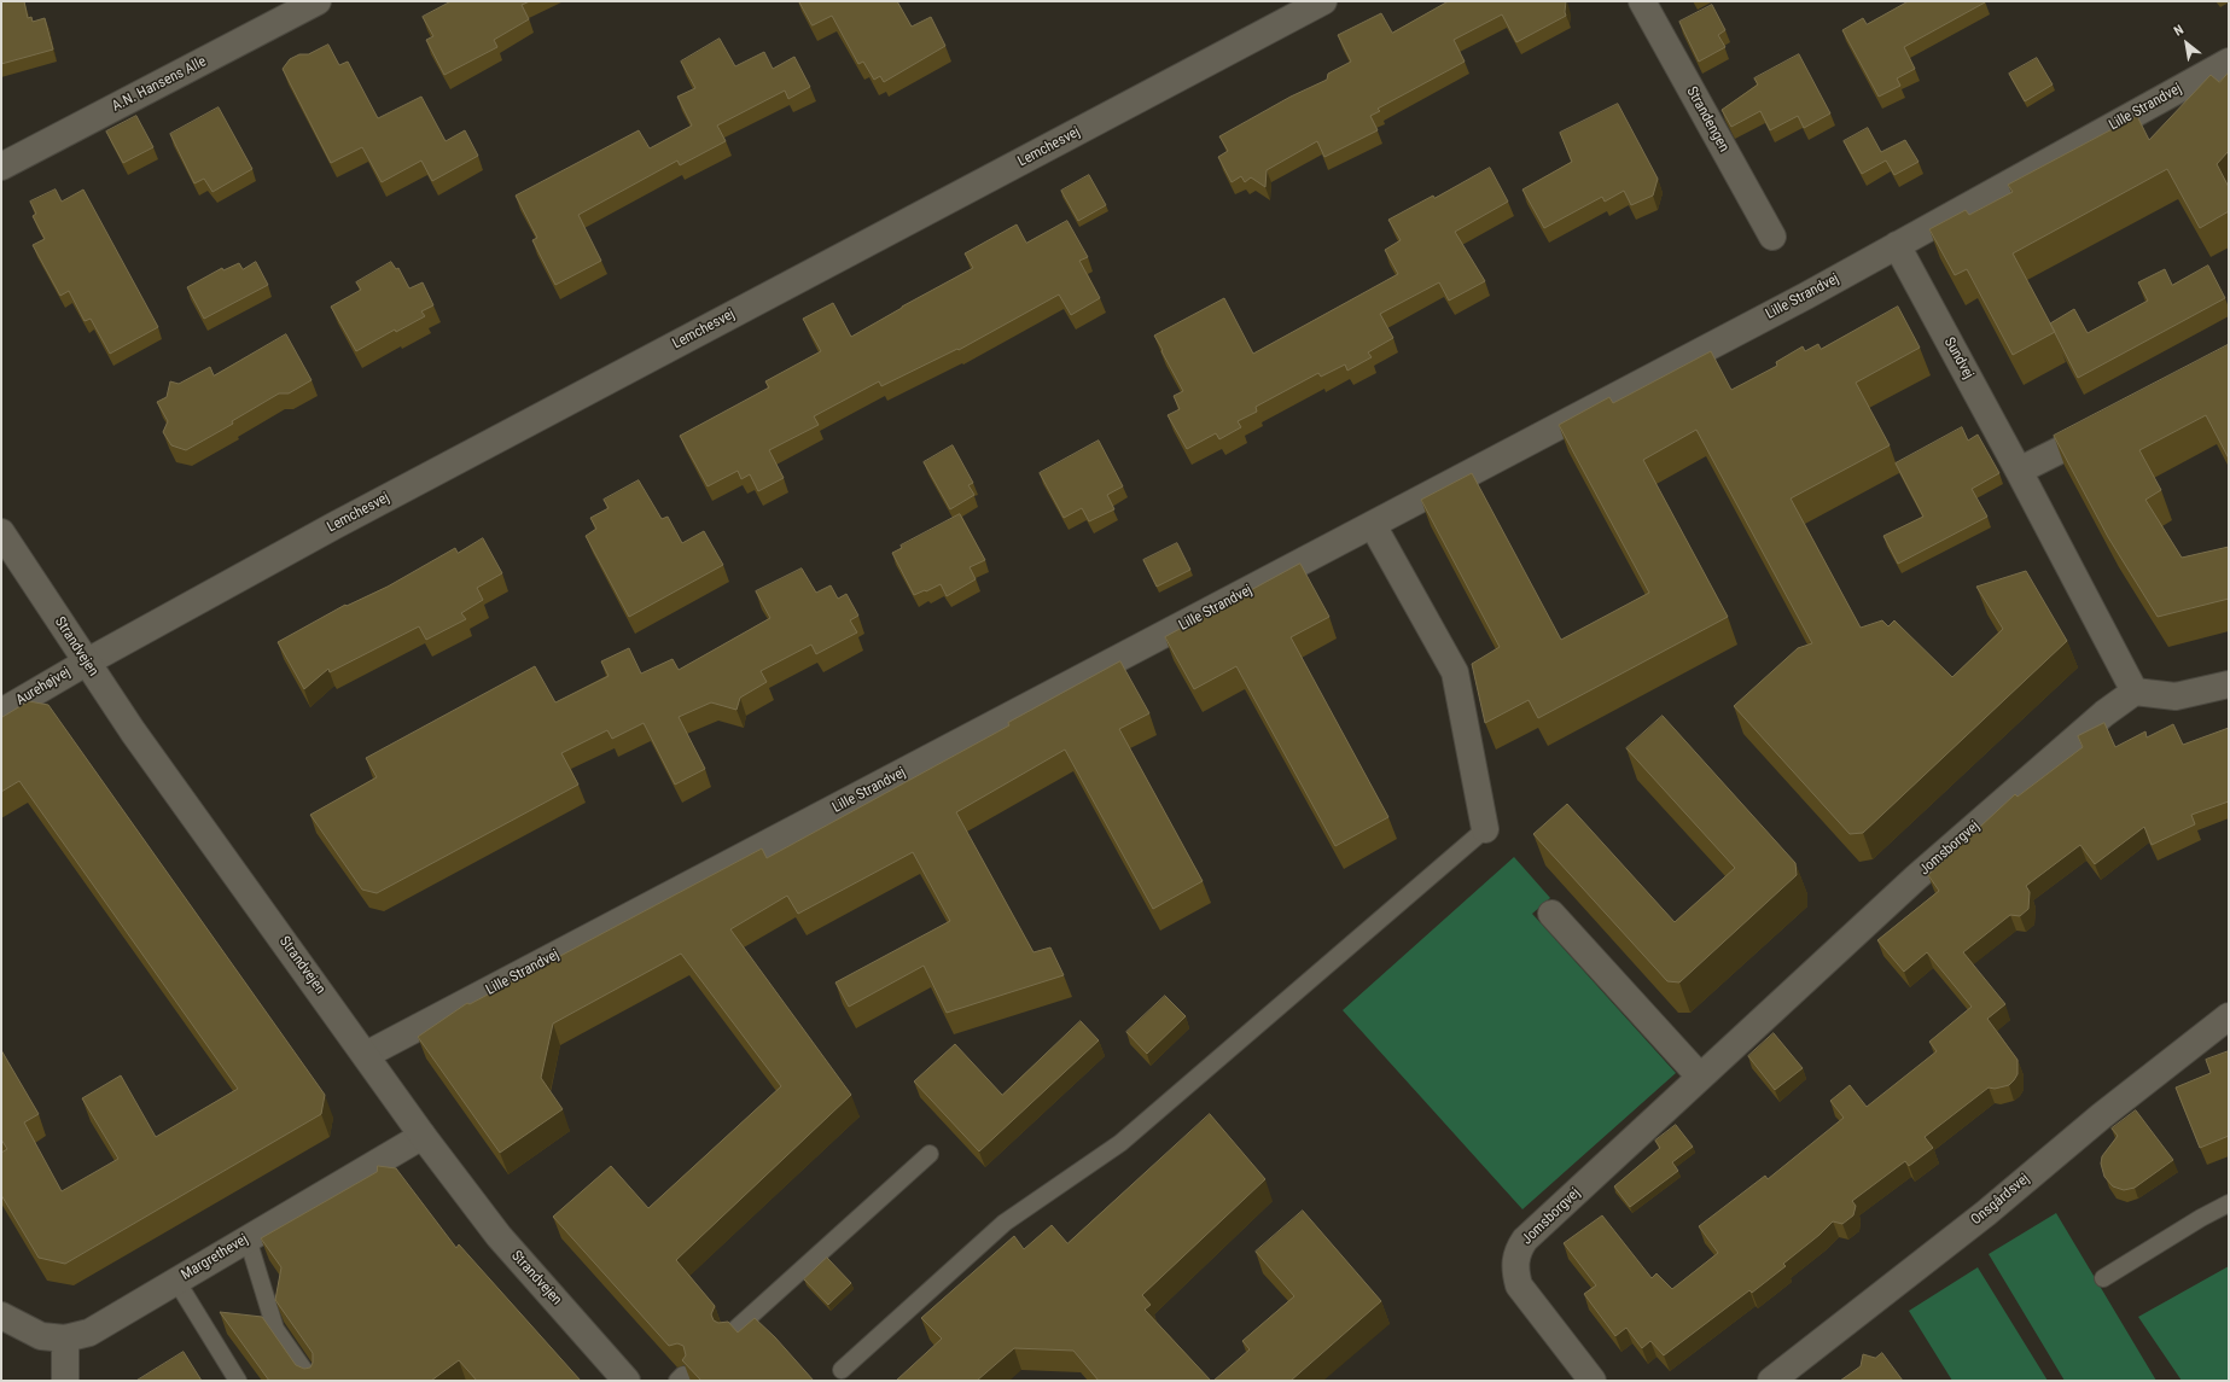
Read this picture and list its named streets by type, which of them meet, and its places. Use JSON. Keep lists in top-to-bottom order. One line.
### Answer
{"streets":{"street":["A.N. Hansens Alle","Lille Strandvej","Strandengen","Lemchesvej","Sundvej","Strandvejen","Aurehøjvej","Jomsborgvej","Onsgårdsvej","Margrethevej"]},"crossings":[["Lille Strandvej","Sundvej"],["Lille Strandvej","Strandvejen"],["Lemchesvej","Strandvejen"],["Lemchesvej","Aurehøjvej"],["Sundvej","Jomsborgvej"],["Strandvejen","Aurehøjvej"],["Strandvejen","Margrethevej"]],"north":"top left"}
